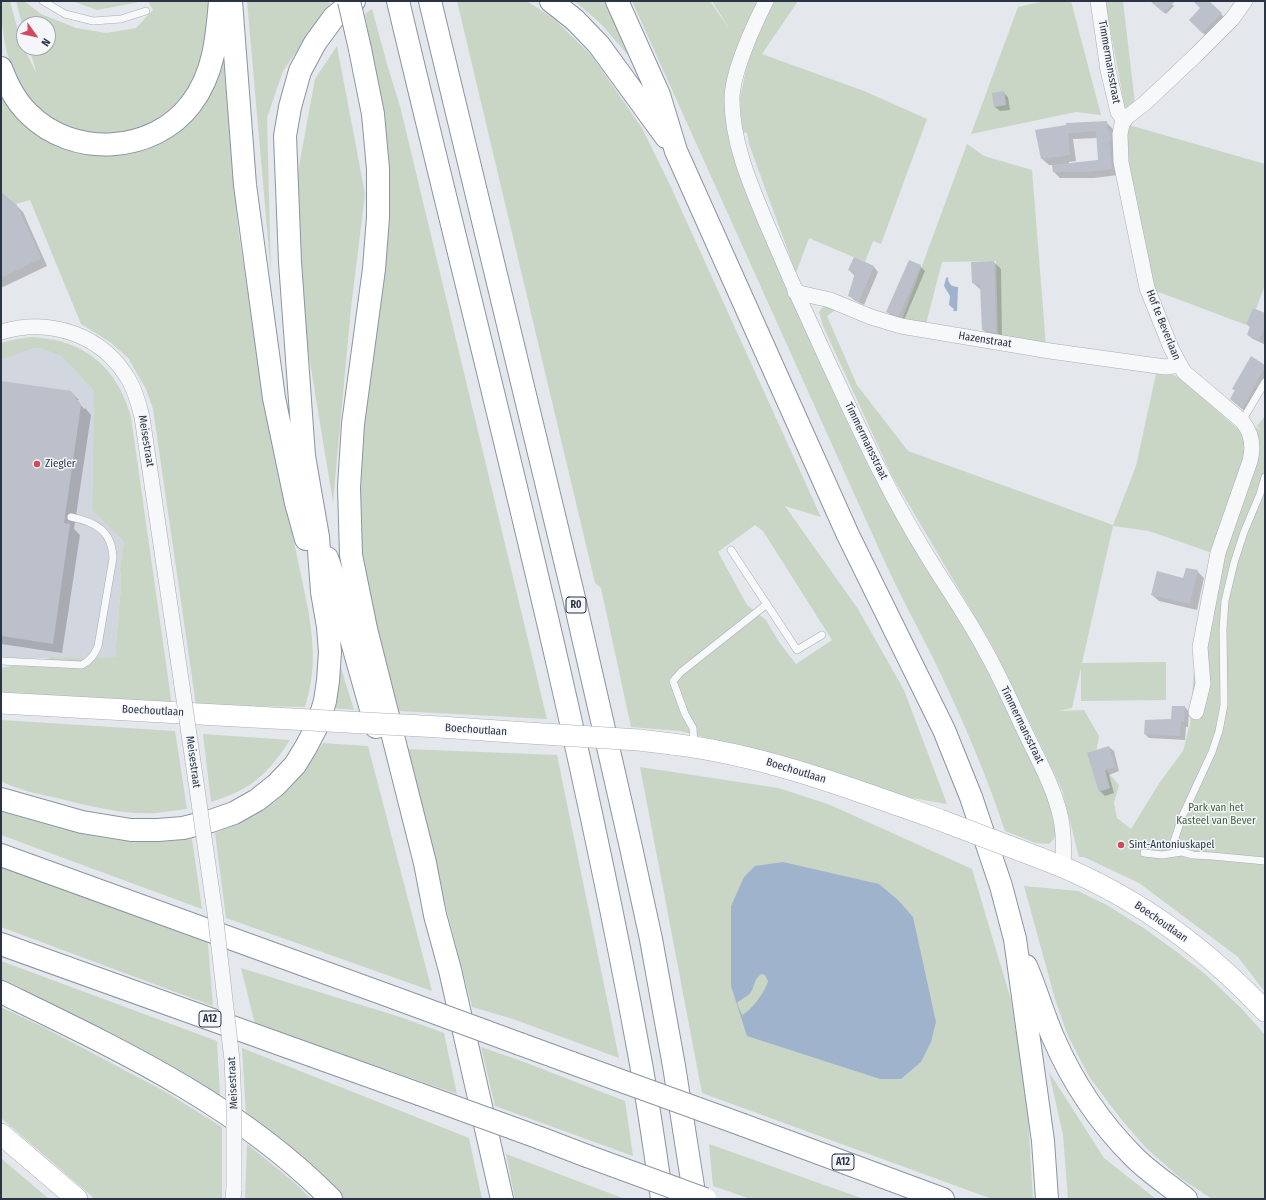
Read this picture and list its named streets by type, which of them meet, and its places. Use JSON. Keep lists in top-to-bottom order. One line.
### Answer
{"streets":{"highway":["R0","A12"],"main road":["Boechoutlaan"],"street":["Timmermansstraat","Hof te Beverlaan","Hazenstraat","Meisestraat"]},"crossings":[["Timmermansstraat","Hof te Beverlaan"],["Timmermansstraat","Hazenstraat"],["Timmermansstraat","Boechoutlaan"],["Hof te Beverlaan","Hazenstraat"]],"parks":["Park van het Kasteel van Bever"],"places":["Ziegler","Sint-Antoniuskapel"],"north":"bottom right"}
